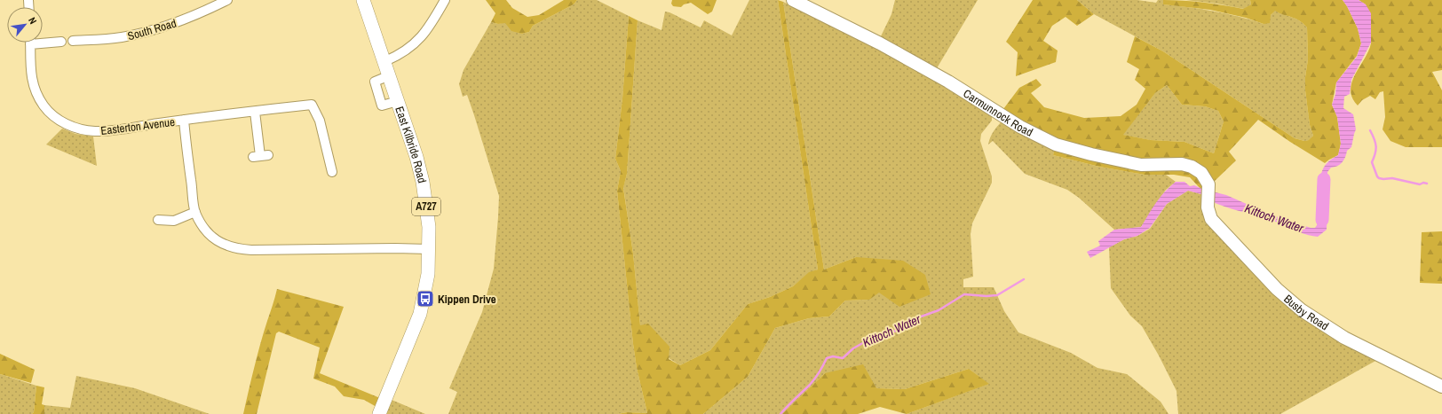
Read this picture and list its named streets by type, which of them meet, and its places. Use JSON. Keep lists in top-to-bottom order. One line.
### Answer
{"streets":{"main road":["Carmunnock Road","East Kilbride Road","A727","Busby Road"],"street":["South Road","Easterton Avenue"]},"crossings":[["Carmunnock Road","Busby Road"]],"water":["Kittoch Water"],"places":{"bus stop":["Kippen Drive"]},"north":"top right"}
